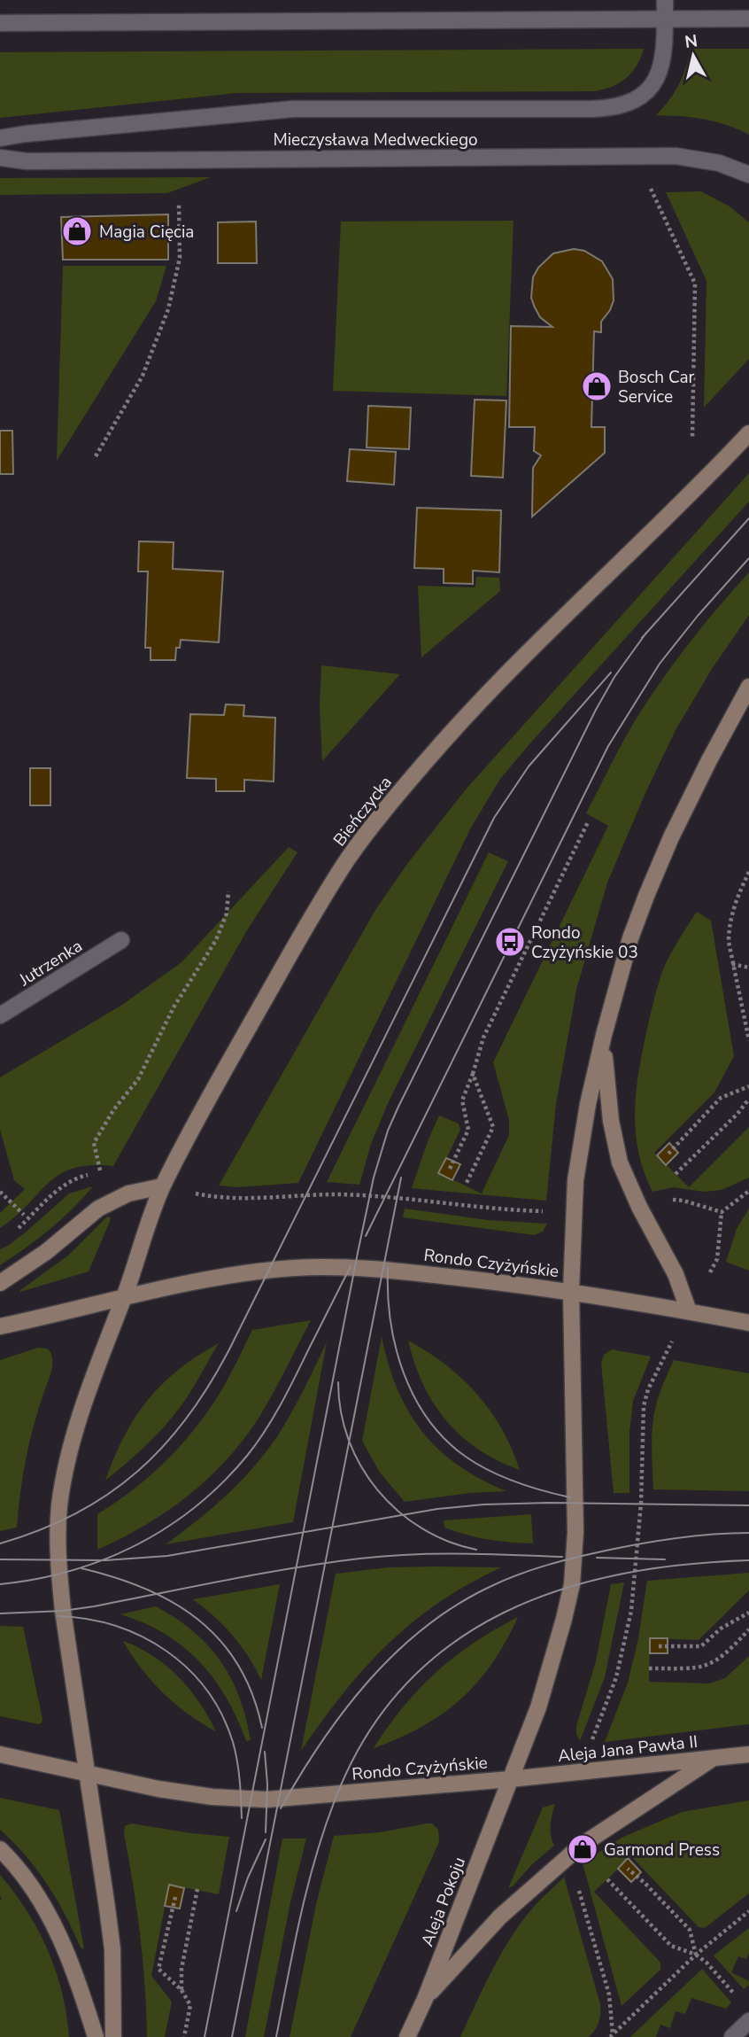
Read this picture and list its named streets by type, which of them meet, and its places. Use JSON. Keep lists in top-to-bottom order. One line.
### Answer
{"streets":{"main road":["Bieńczycka","Rondo Czyżyńskie","Aleja Jana Pawła II","Aleja Pokoju"],"street":["Mieczysława Medweckiego","Jutrzenka"]},"crossings":[["Bieńczycka","Rondo Czyżyńskie"],["Rondo Czyżyńskie","Aleja Jana Pawła II"],["Rondo Czyżyńskie","Aleja Pokoju"],["Aleja Jana Pawła II","Aleja Pokoju"]],"places":{"shop":["Magia Cięcia","Bosch Car Service","Garmond Press"],"bus stop":["Rondo Czyżyńskie 03"]},"north":"top"}
